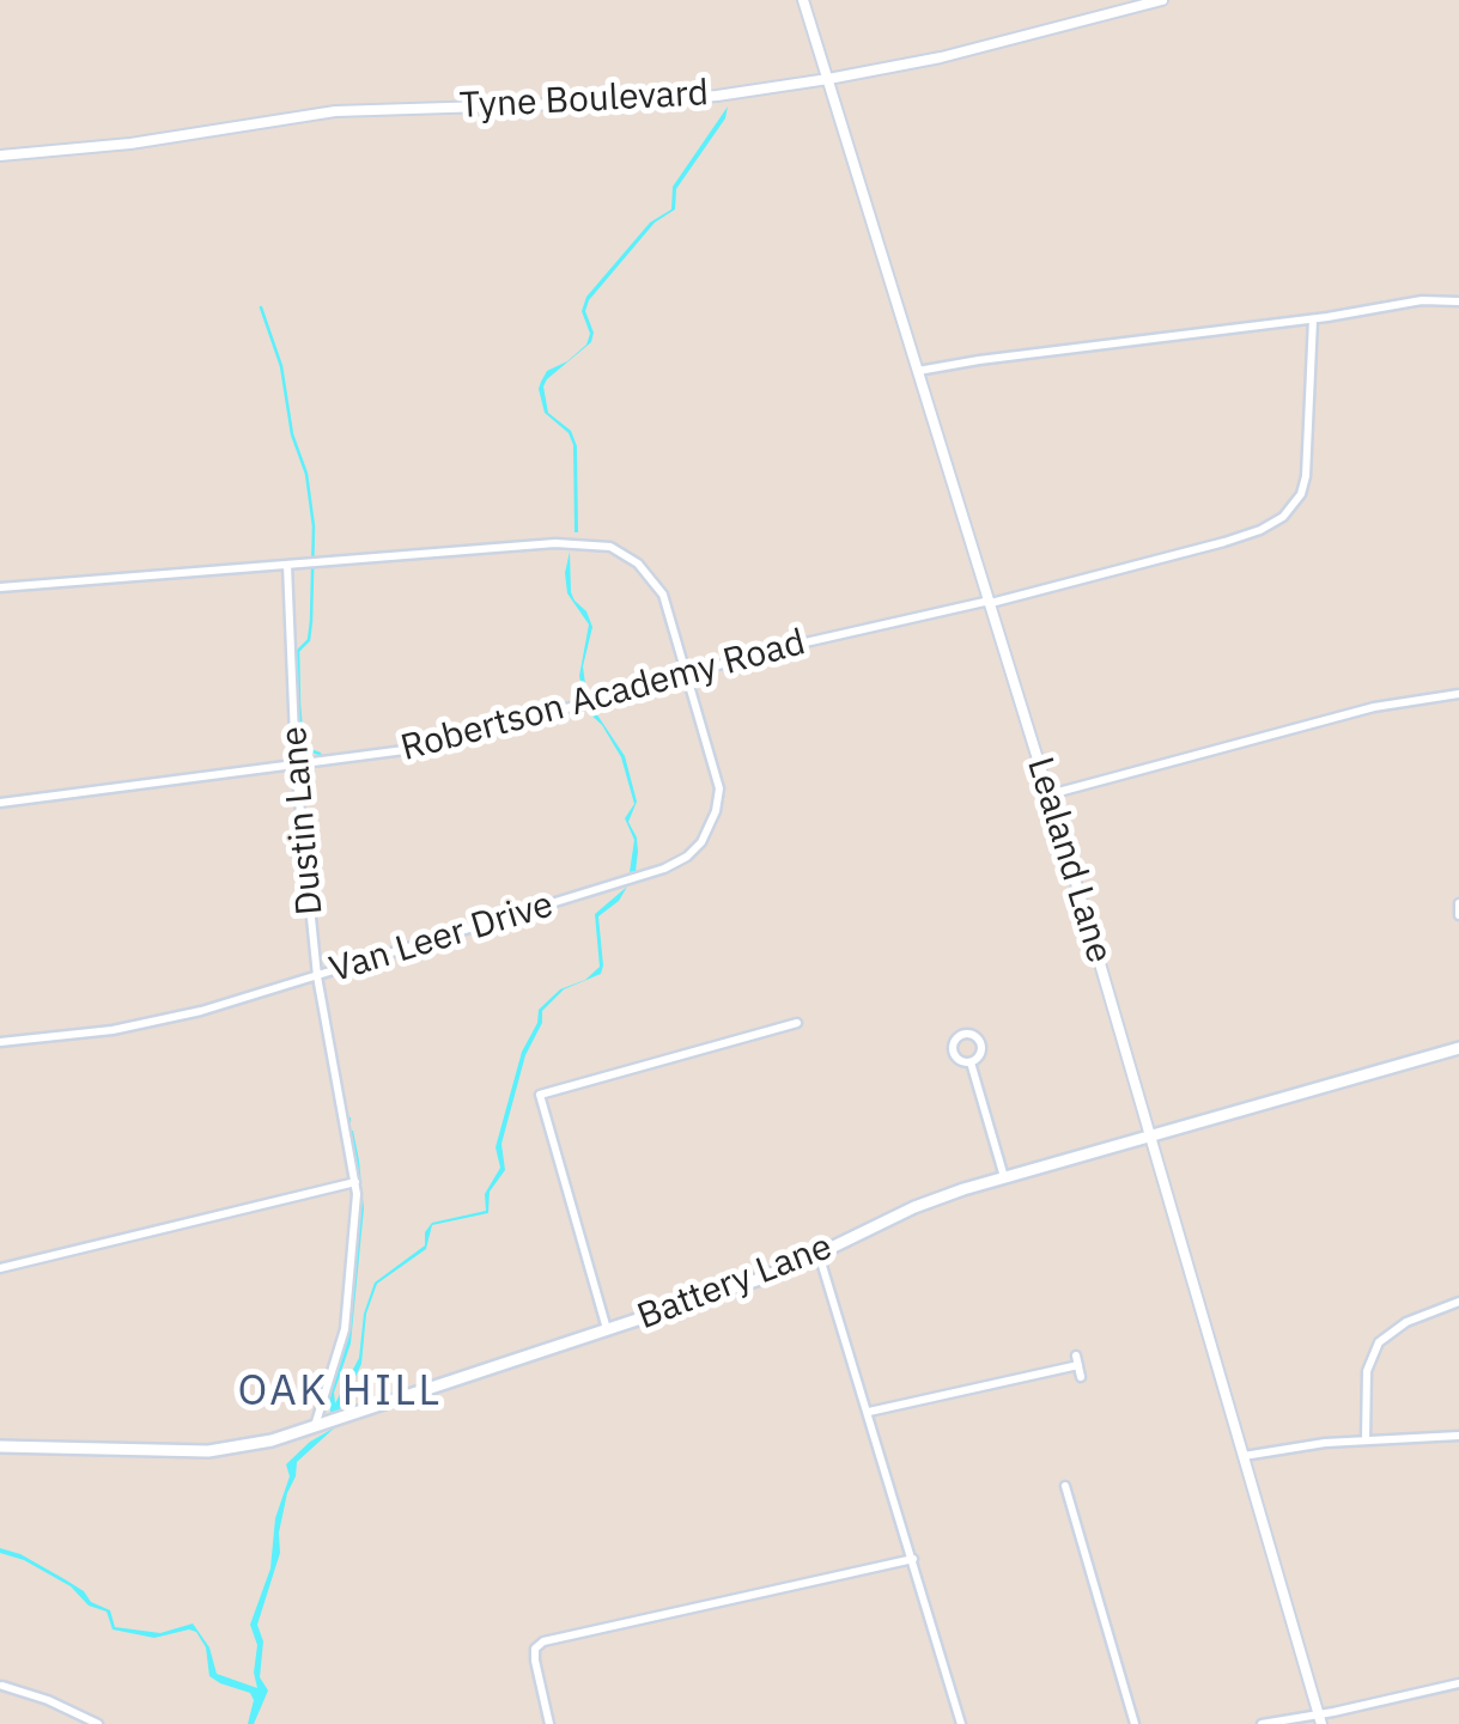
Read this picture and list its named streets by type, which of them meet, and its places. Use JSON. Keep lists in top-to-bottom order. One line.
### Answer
{"streets":{"main road":["Battery Lane"],"street":["Tyne Boulevard","Robertson Academy Road","Dustin Lane","Lealand Lane","Van Leer Drive"]},"crossings":[["Tyne Boulevard","Lealand Lane"],["Robertson Academy Road","Dustin Lane"],["Robertson Academy Road","Lealand Lane"],["Robertson Academy Road","Van Leer Drive"],["Dustin Lane","Van Leer Drive"],["Dustin Lane","Battery Lane"],["Lealand Lane","Battery Lane"]],"districts":["OAK HILL"]}
